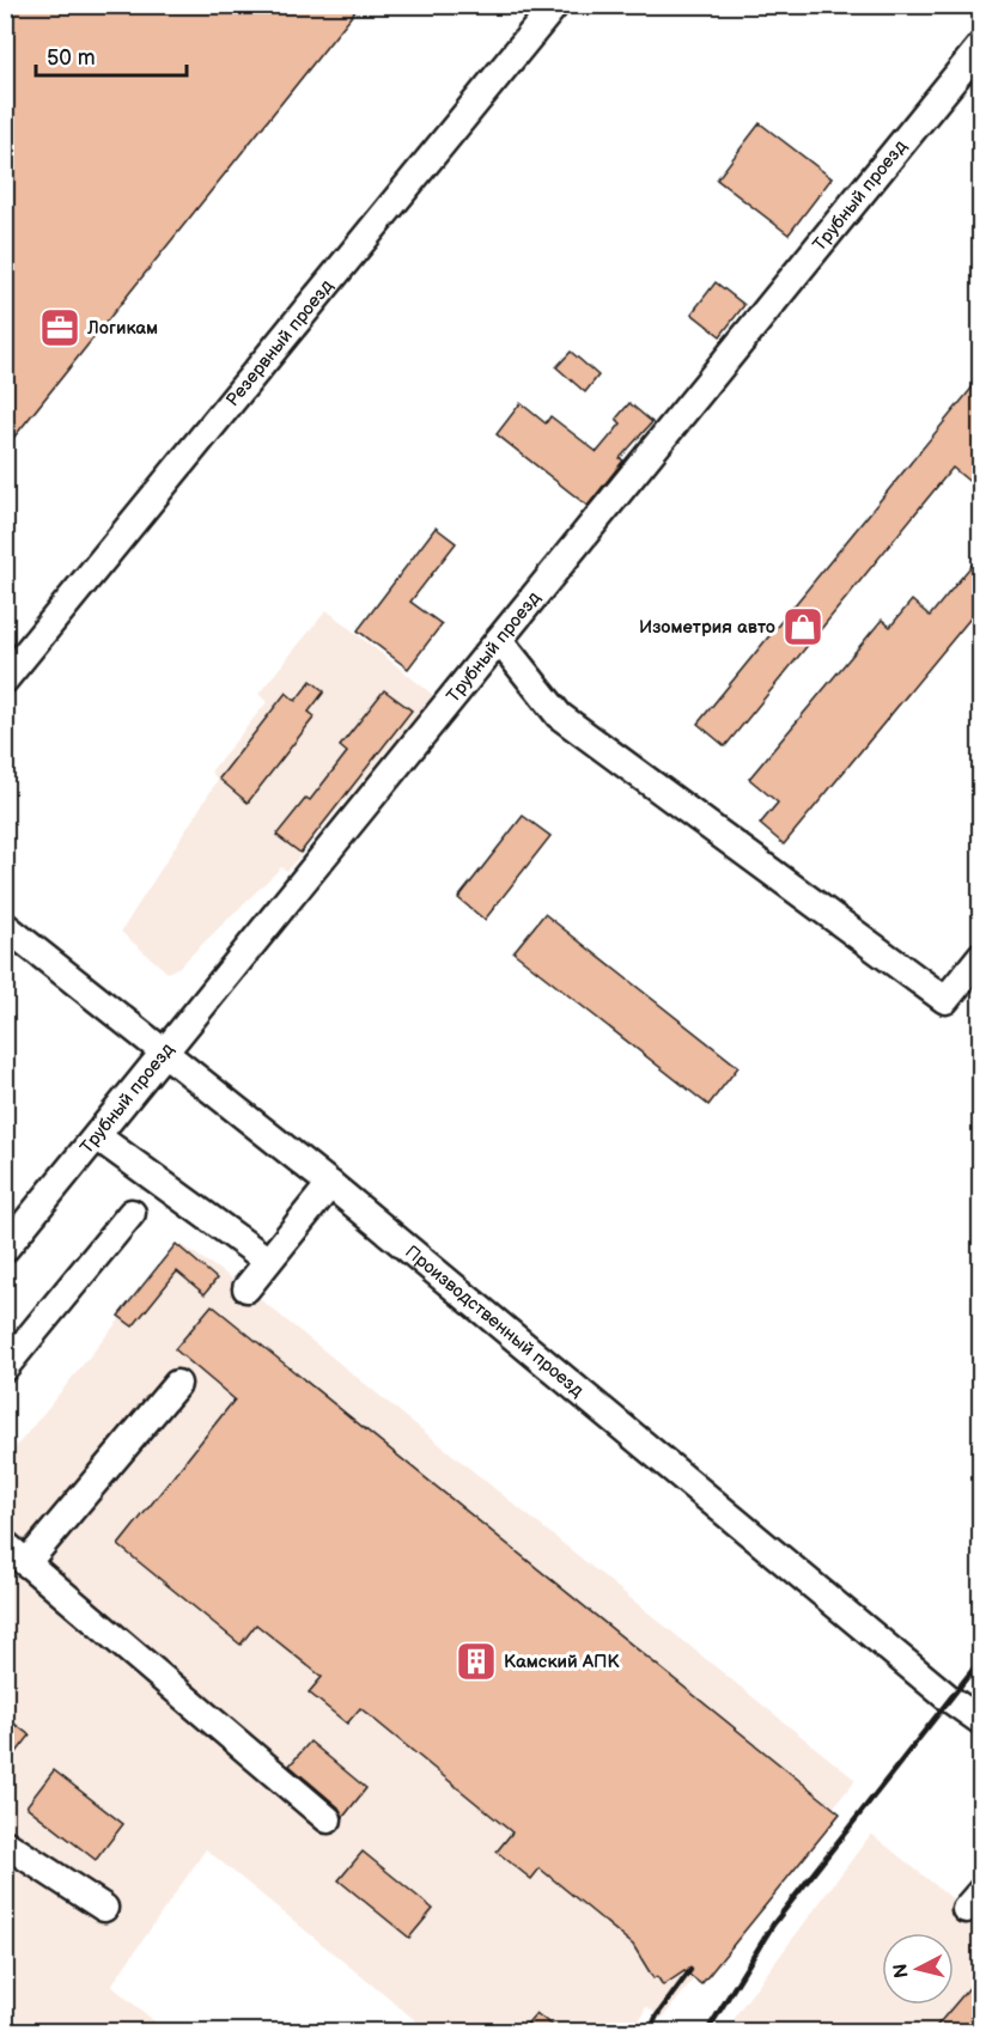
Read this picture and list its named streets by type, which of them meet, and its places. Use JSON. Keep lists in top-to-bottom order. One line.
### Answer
{"streets":{"street":["Трубный проезд","Резервный проезд","Производственный проезд"]},"crossings":[["Трубный проезд","Производственный проезд"]],"places":{"office":["Логикам"],"shop":["Изометрия авто"],"building":["Камский АПК"]},"scale_bar":"50 m","north":"left"}
